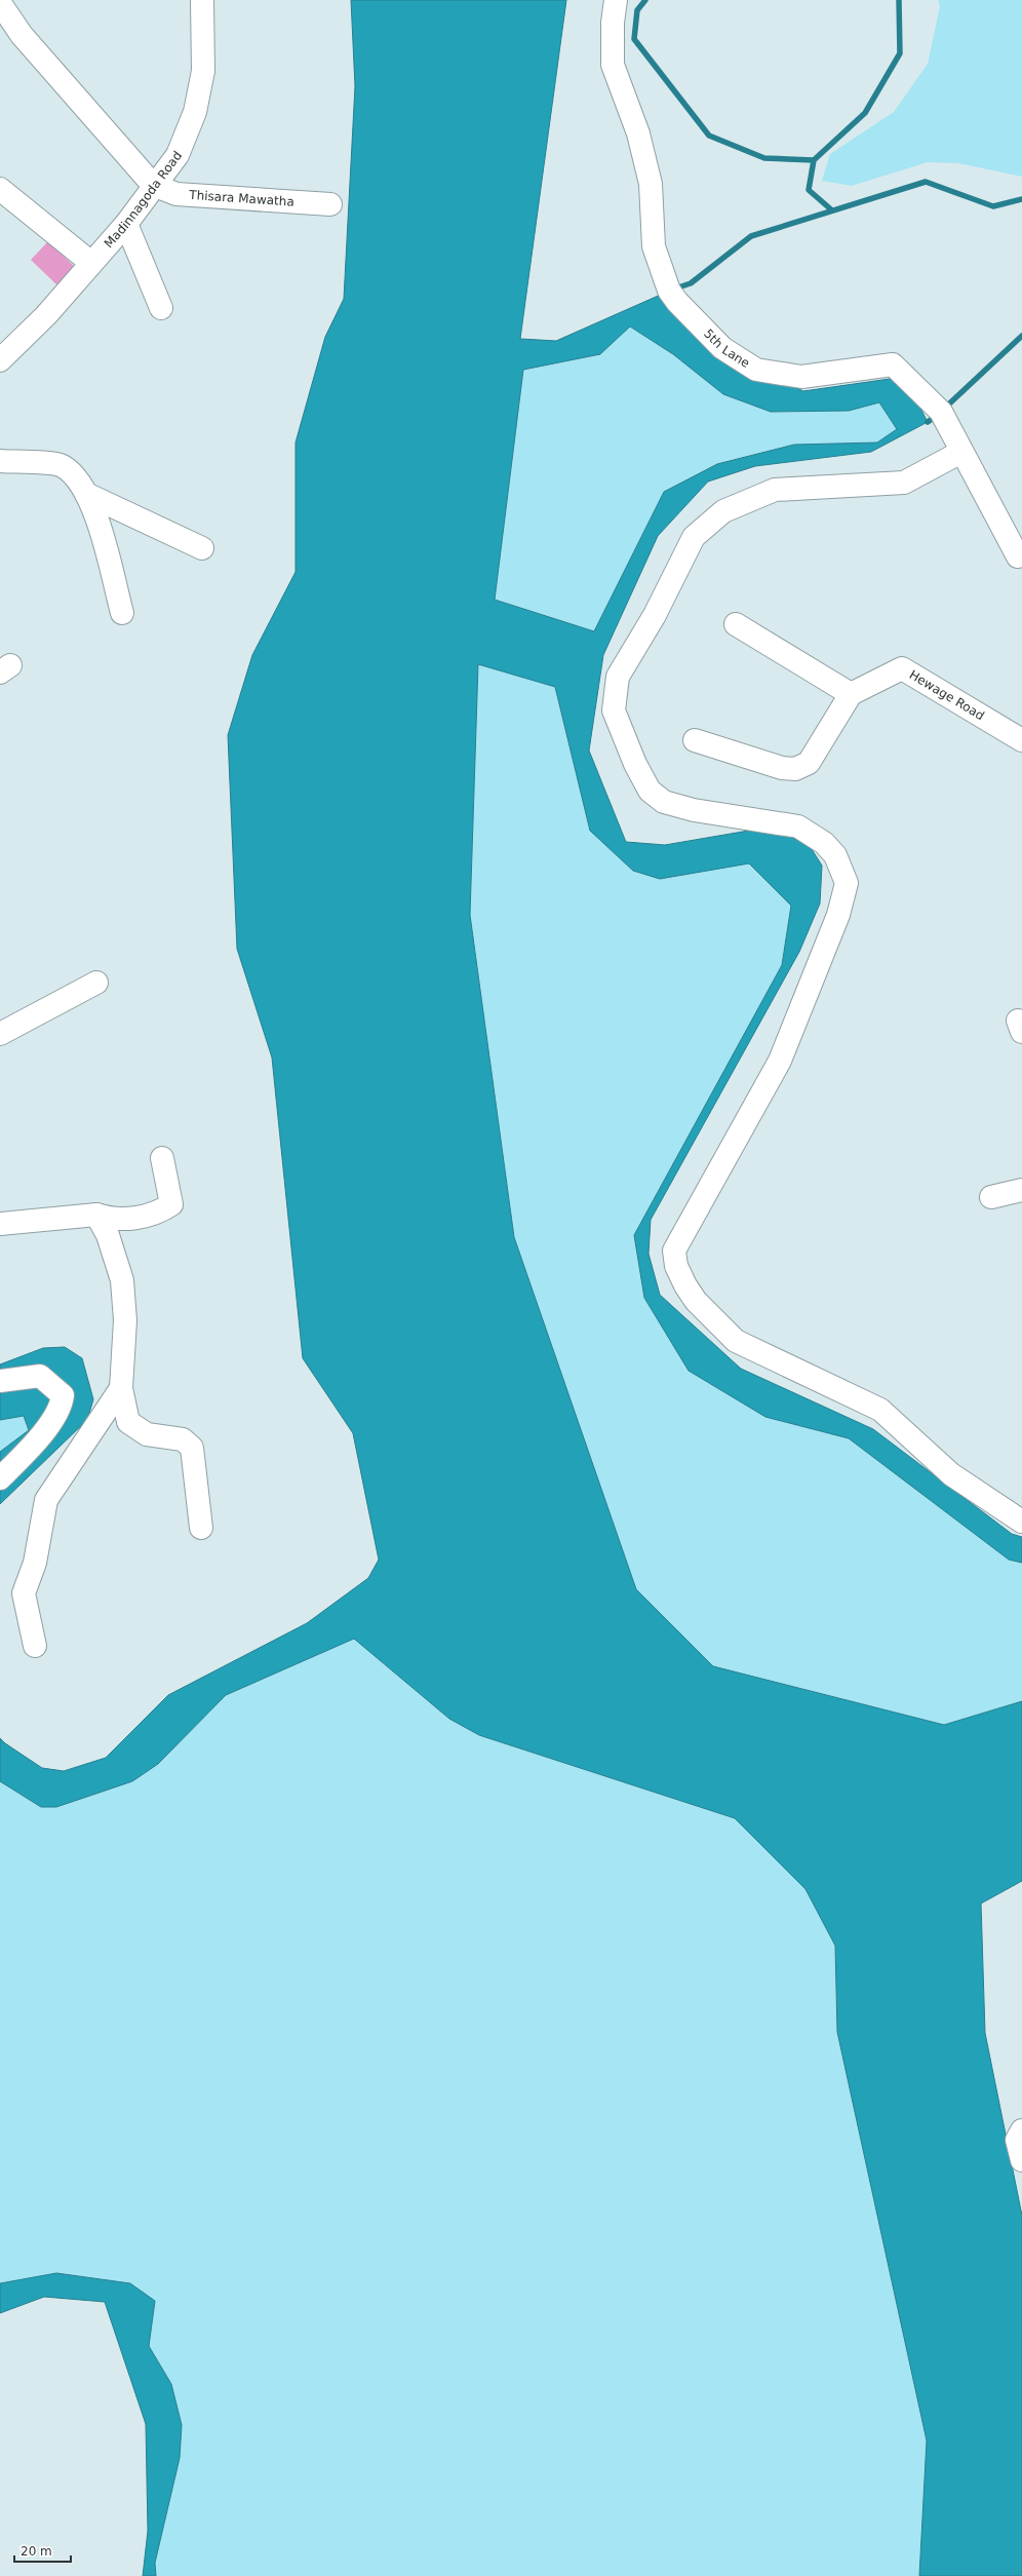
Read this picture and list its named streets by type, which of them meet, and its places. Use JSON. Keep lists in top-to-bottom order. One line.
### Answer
{"streets":{"street":["Madinnagoda Road","Thisara Mawatha","5th Lane","Hewage Road"]},"crossings":[["Madinnagoda Road","Thisara Mawatha"]],"scale_bar":"20 m"}
